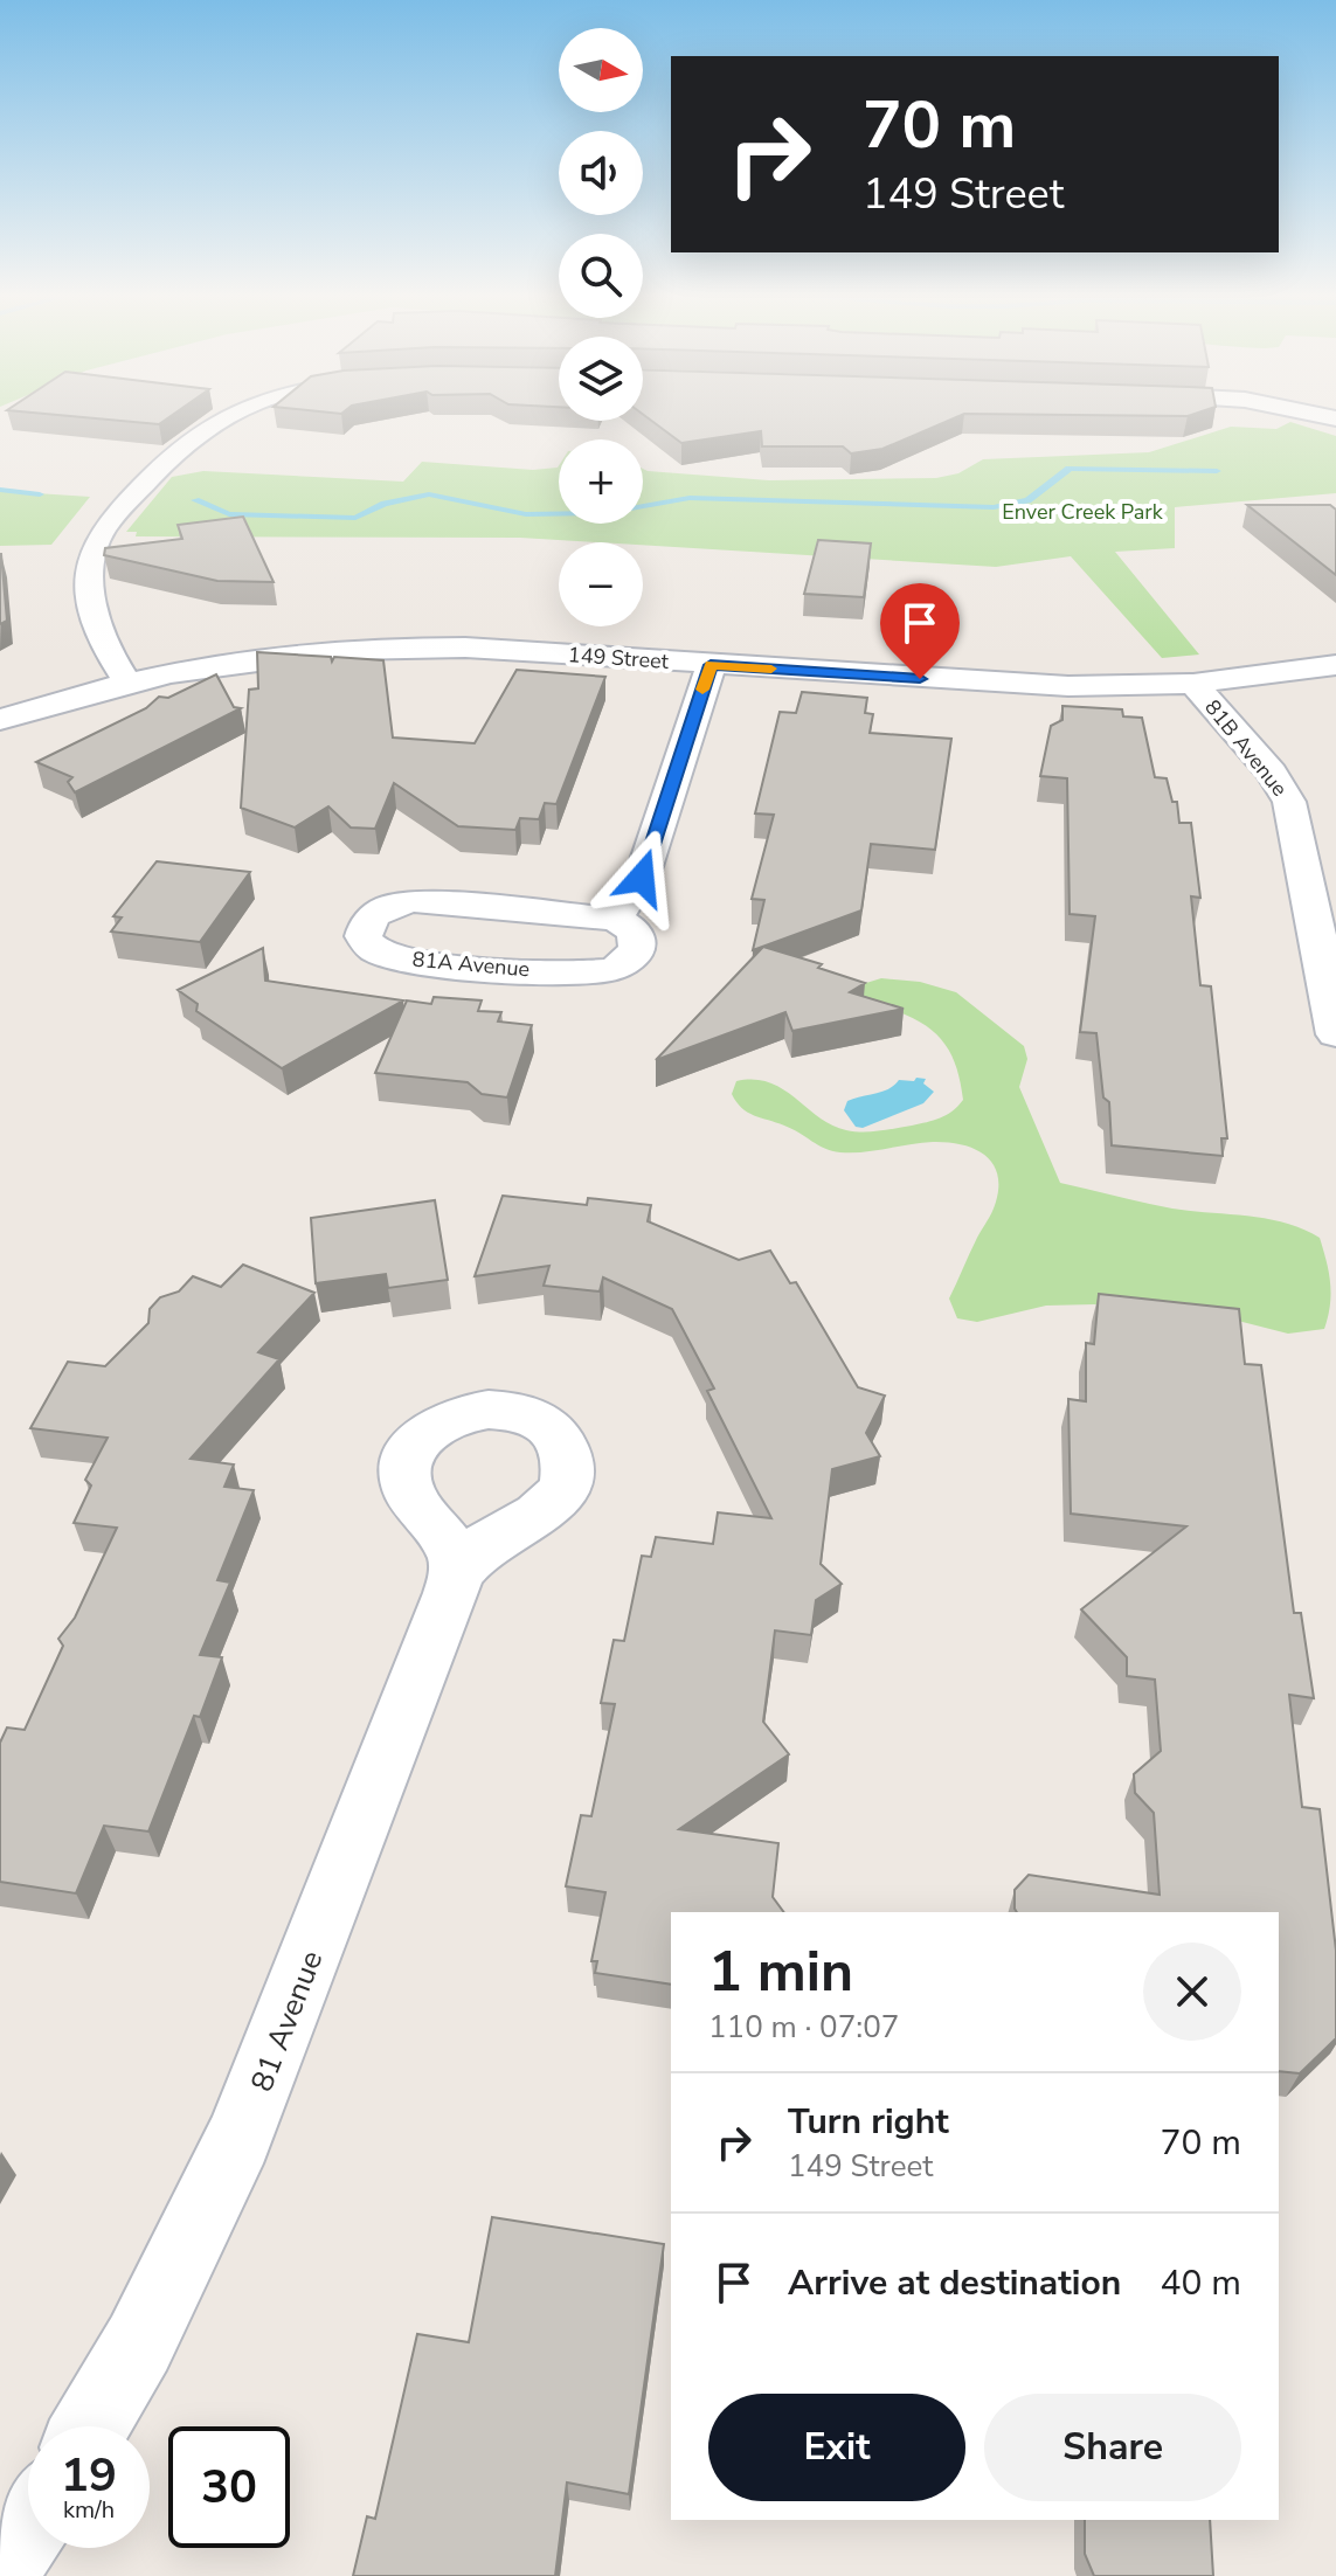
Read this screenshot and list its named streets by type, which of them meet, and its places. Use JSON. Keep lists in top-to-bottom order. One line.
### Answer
{"streets":{"street":["149 Street","81B Avenue","81A Avenue","81 Avenue"]},"crossings":[["149 Street","81B Avenue"]],"parks":["Enver Creek Park"],"north":"right","page":{"map_buttons":["+","−"],"turn":["70 m","149 Street"],"heading":["1 min","110 m · 07:07"],"list":[{"name":"Turn right","note":"149 Street","value":"70 m"},{"name":"Arrive at destination","value":"40 m"}],"buttons":["Exit","Share"],"speed":"19 km/h","limit":"30"}}
